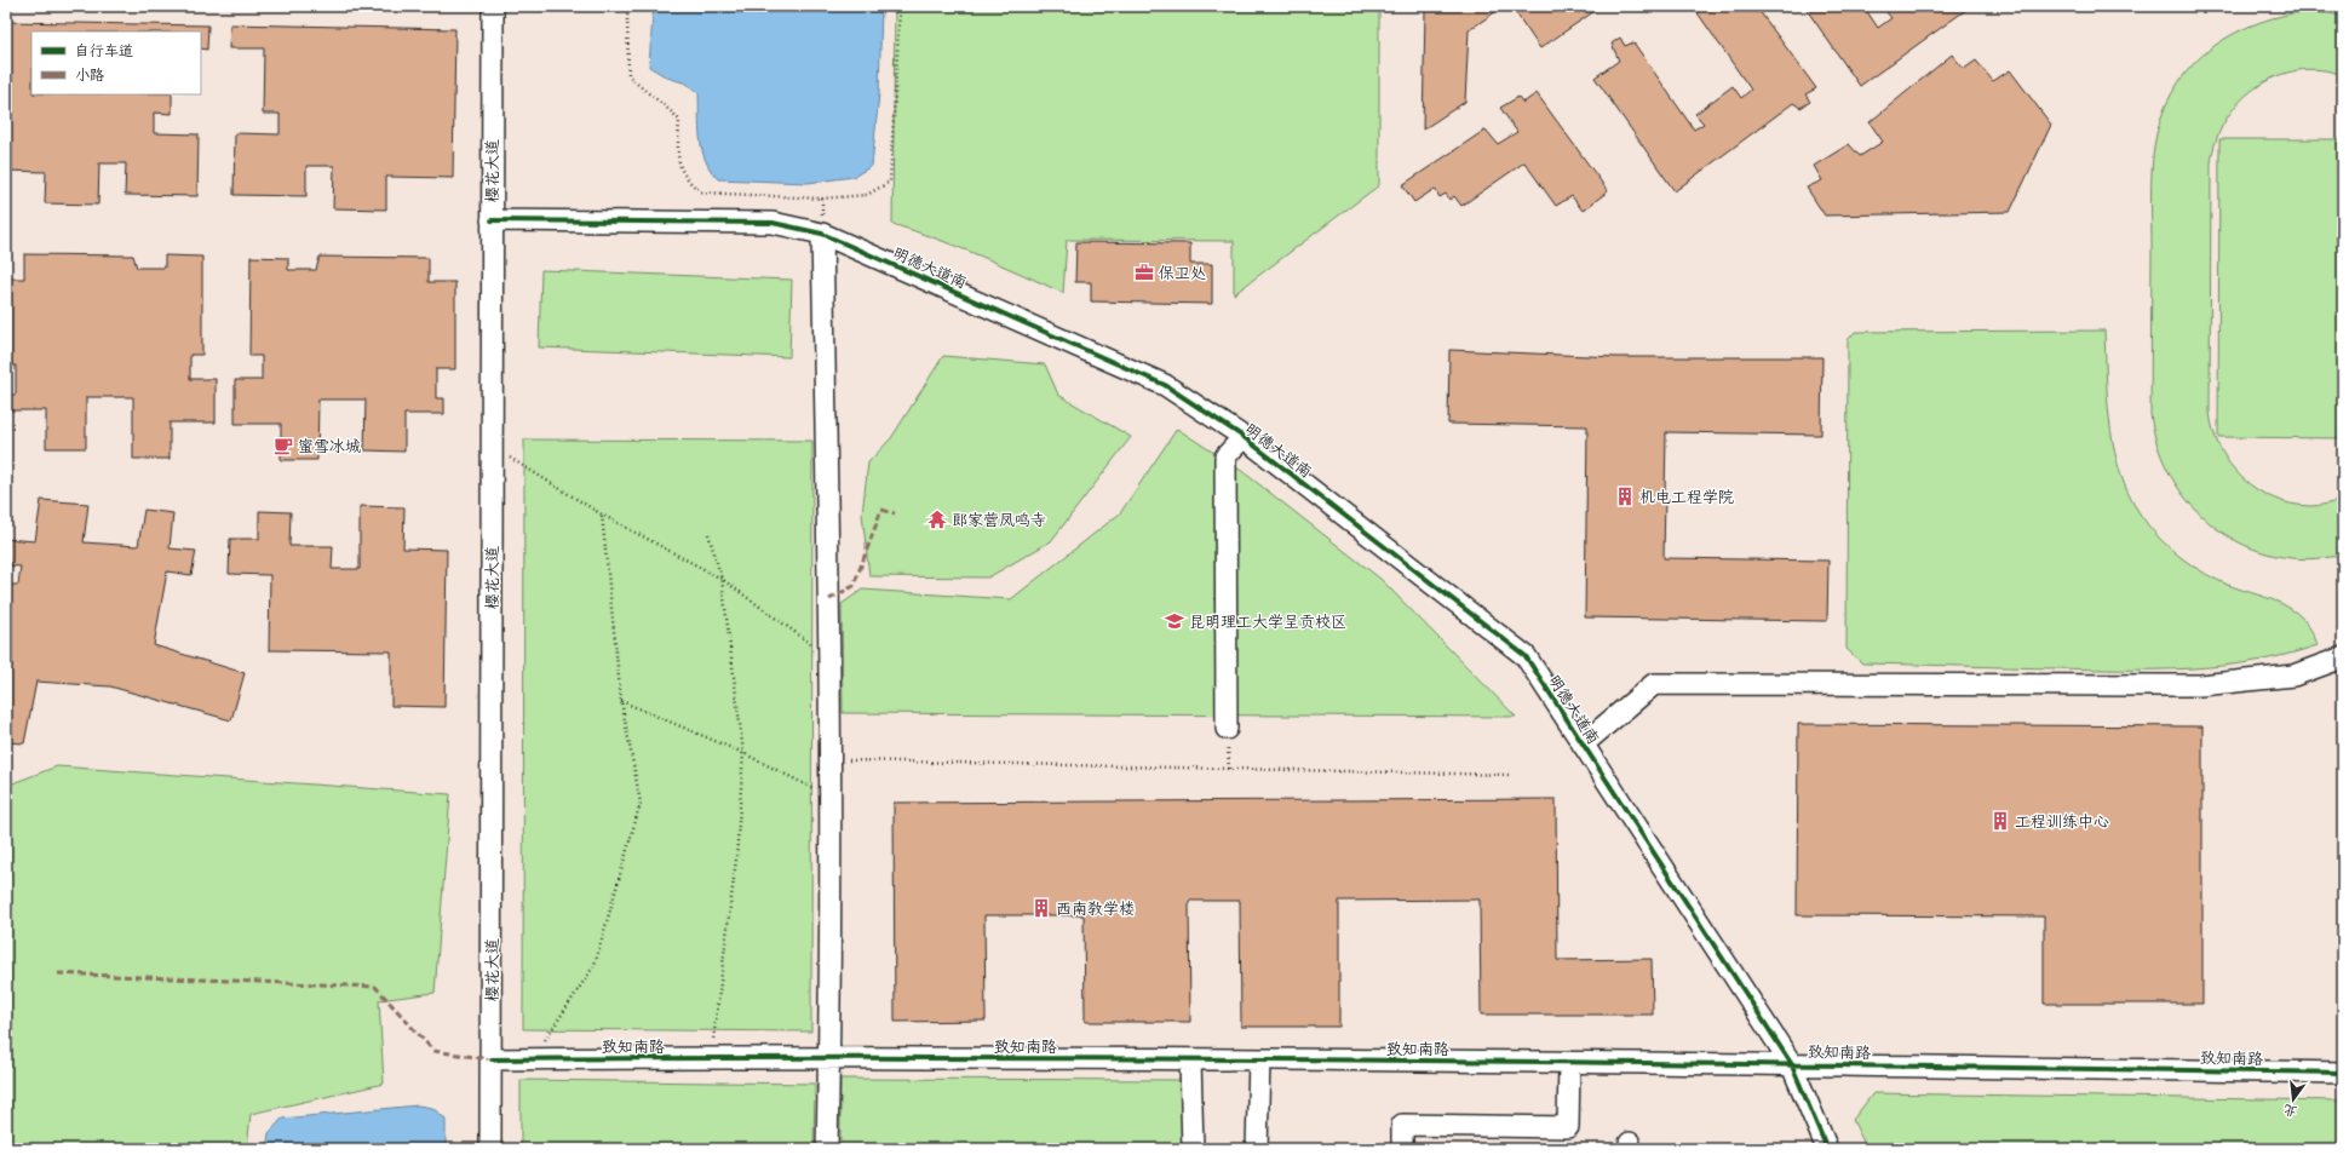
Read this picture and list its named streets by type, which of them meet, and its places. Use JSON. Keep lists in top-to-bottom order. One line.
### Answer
{"streets":{"street":["樱花大道","明德大道南","致知南路"]},"crossings":[["樱花大道","明德大道南"],["樱花大道","致知南路"],["明德大道南","致知南路"]],"places":{"office":["保卫处"],"cafe":["蜜雪冰城"],"building":["机电工程学院","工程训练中心","西南教学楼"],"temple":["郎家营凤鸣寺"],"school or university":["昆明理工大学呈贡校区"]},"legend":["自行车道","小路"],"north":"bottom"}
